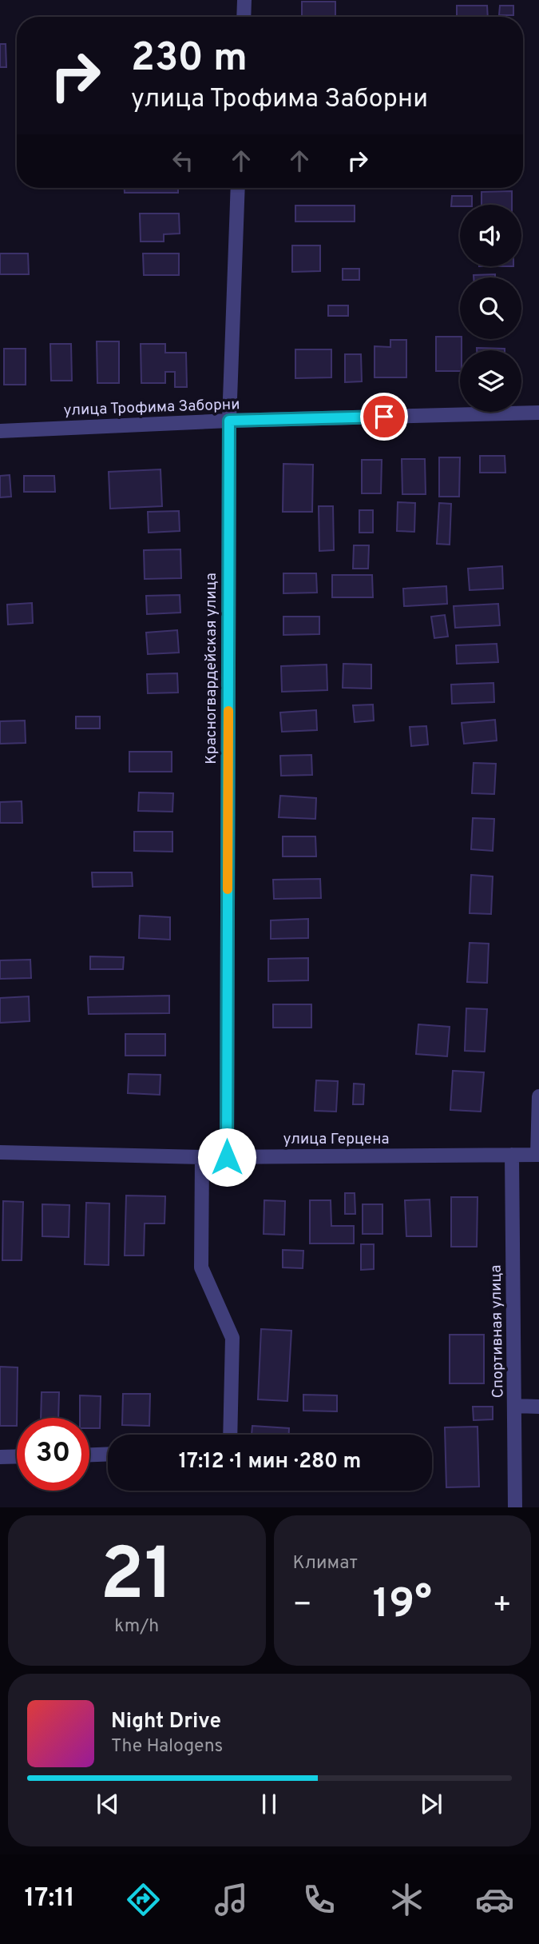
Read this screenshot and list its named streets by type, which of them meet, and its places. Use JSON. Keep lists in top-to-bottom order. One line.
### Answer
{"streets":{"street":["улица Трофима Заборни","Красногвардейская улица","улица Герцена","Спортивная улица"]},"crossings":[["улица Трофима Заборни","Красногвардейская улица"],["Красногвардейская улица","улица Герцена"],["улица Герцена","Спортивная улица"]],"page":{"turn":["230 m","улица Трофима Заборни"],"limit":"30","trip":"17:12 · 1 мин · 280 m","tile":[["21","km/h"],"Климат"],"heat":["−","19°","+"],"song":["Night Drive","The Halogens"],"tabs":"17:11"}}
